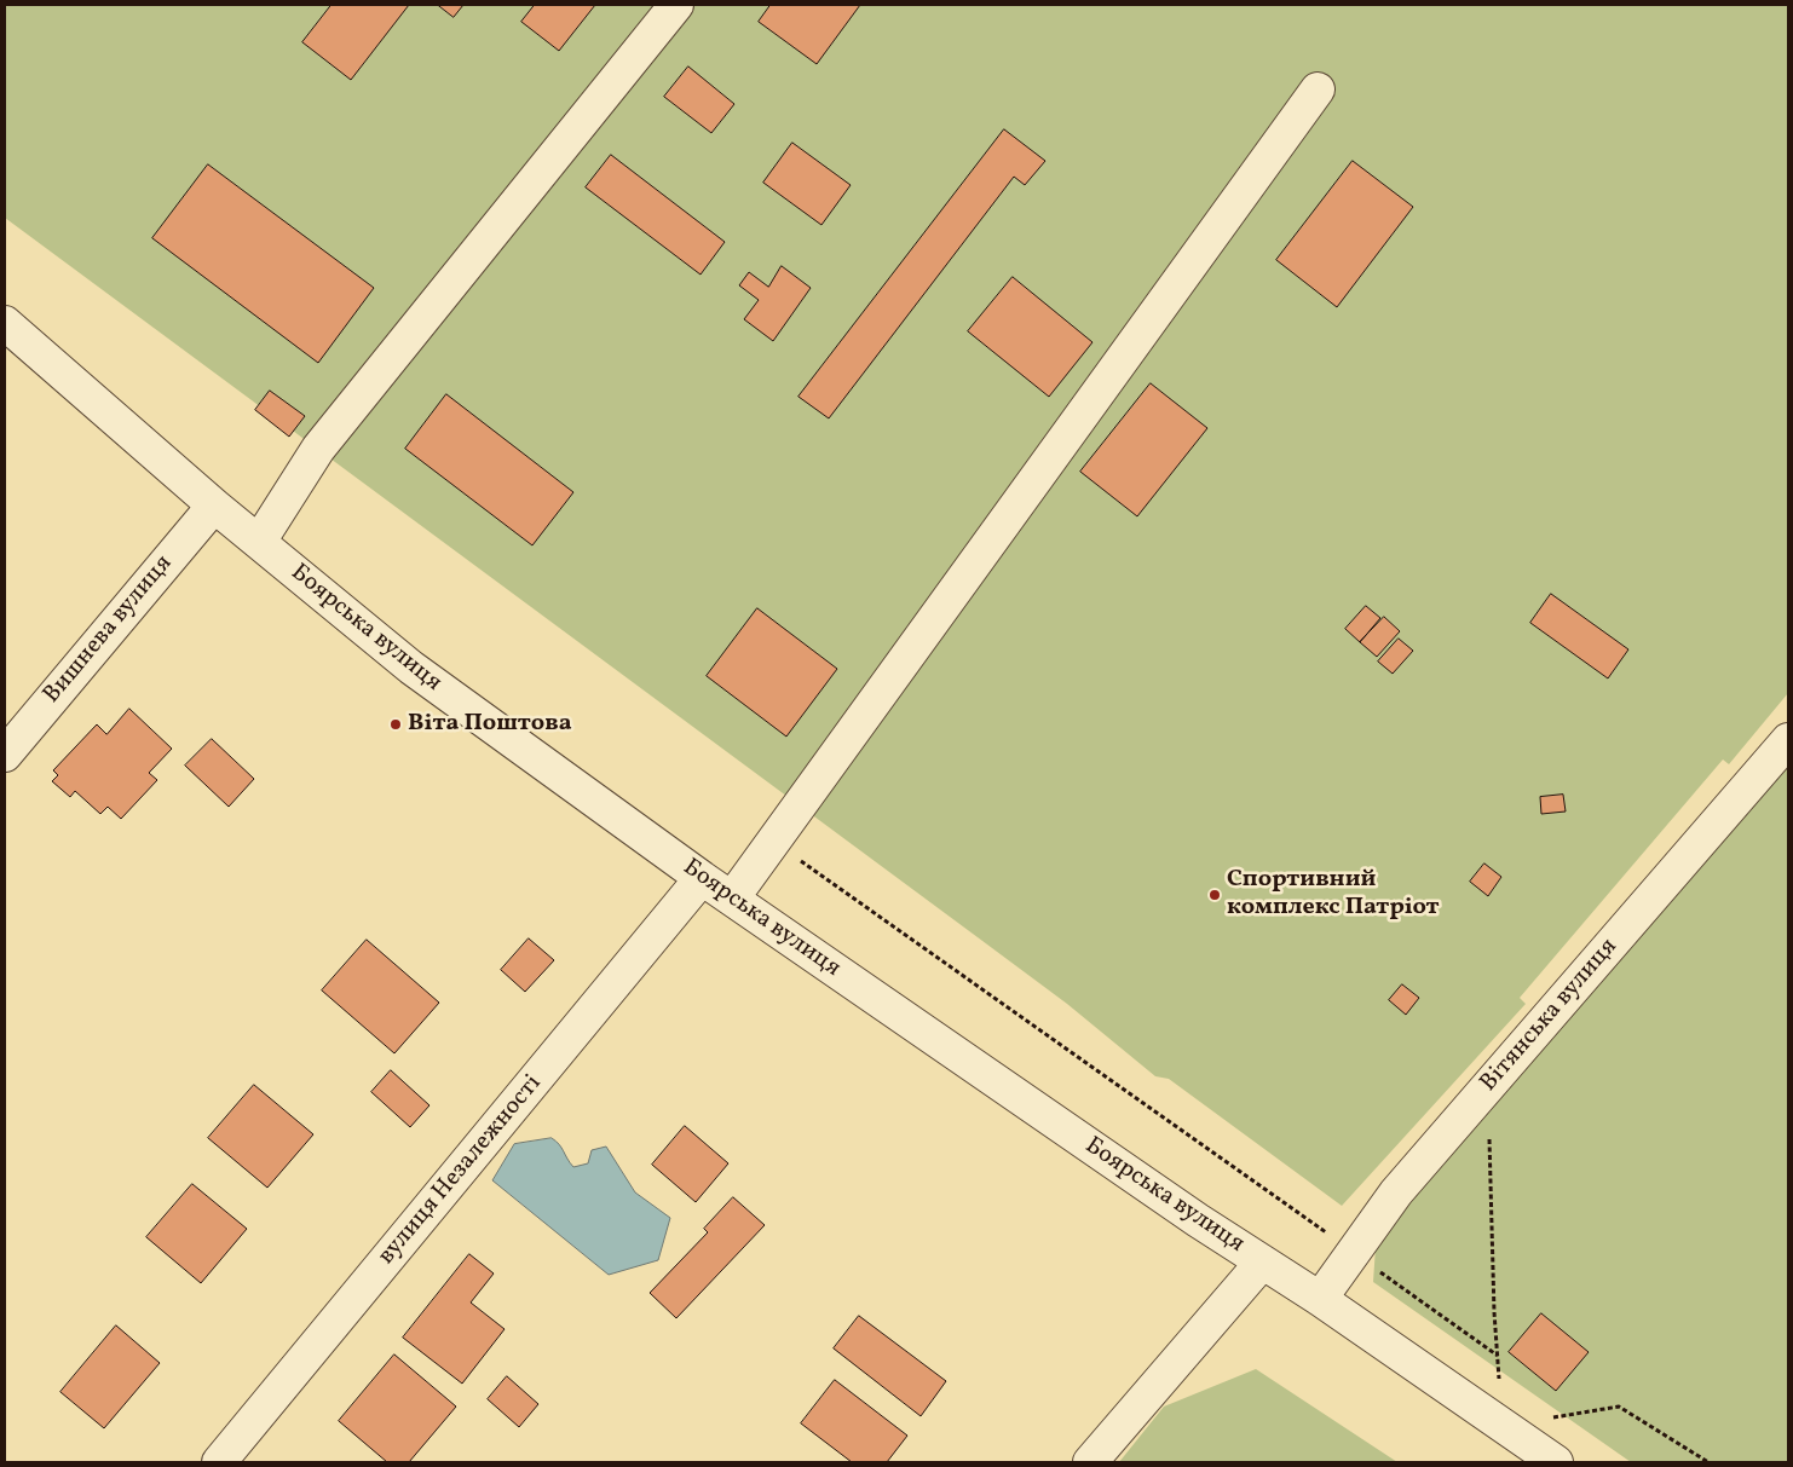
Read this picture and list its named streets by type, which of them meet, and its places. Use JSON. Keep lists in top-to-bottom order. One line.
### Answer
{"streets":{"street":["Боярська вулиця","Вишнева вулиця","Вітянська вулиця","вулиця Незалежності"]},"crossings":[["Боярська вулиця","Вишнева вулиця"],["Боярська вулиця","Вітянська вулиця"],["Боярська вулиця","вулиця Незалежності"]],"places":["Віта Поштова","Спортивний комплекс Патріот"]}
